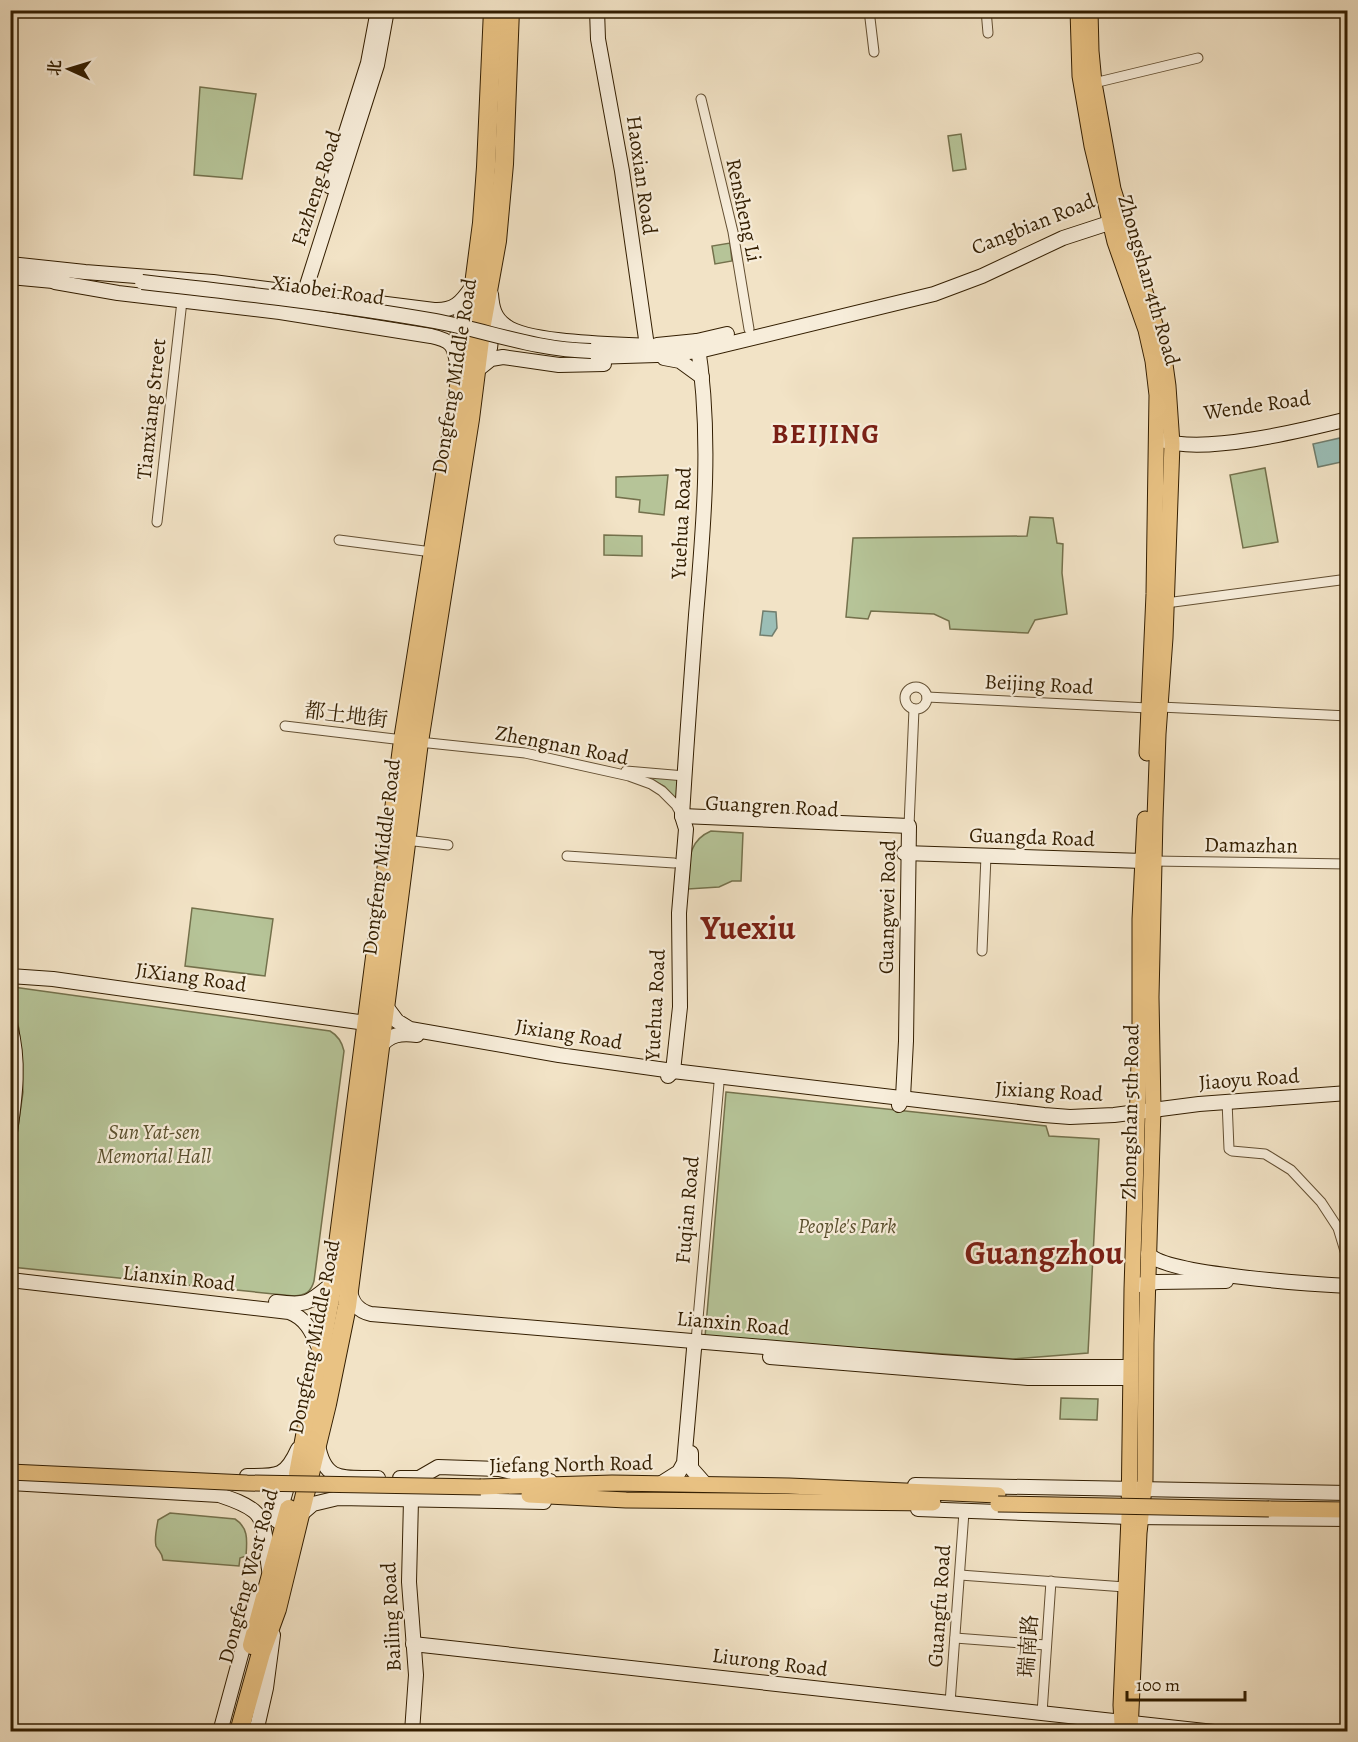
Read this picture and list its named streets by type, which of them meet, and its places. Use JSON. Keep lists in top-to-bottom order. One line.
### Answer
{"streets":{"highway":["Dongfeng Middle Road","Dongfeng West Road"],"main road":["Zhongshan 4th Road","Zhongshan 5th Road","Jiefang North Road"],"street":["Haoxian Road","Fazheng Road","Rensheng Li","Cangbian Road","Xiaobei Road","Wende Road","Tianxiang Street","Yuehua Road","Beijing Road","都土地街","Zhengnan Road","Guangren Road","Guangda Road","Damazhan","Guangwei Road","JiXiang Road","Jixiang Road","Jiaoyu Road","Fuqian Road","Lianxin Road","Guangfu Road","Bailing Road","瑞南路","Liurong Road"]},"crossings":[["Haoxian Road","Cangbian Road"],["Fazheng Road","Xiaobei Road"],["Rensheng Li","Cangbian Road"],["Cangbian Road","Zhongshan 4th Road"],["Cangbian Road","Xiaobei Road"],["Cangbian Road","Dongfeng Middle Road"],["Cangbian Road","Yuehua Road"],["Zhongshan 4th Road","Wende Road"],["Zhongshan 4th Road","Beijing Road"],["Zhongshan 4th Road","Zhongshan 5th Road"],["Xiaobei Road","Dongfeng Middle Road"],["Xiaobei Road","Tianxiang Street"],["Dongfeng Middle Road","都土地街"],["Dongfeng Middle Road","Zhengnan Road"],["Dongfeng Middle Road","JiXiang Road"],["Dongfeng Middle Road","Jixiang Road"],["Dongfeng Middle Road","Lianxin Road"],["Dongfeng Middle Road","Dongfeng West Road"],["Yuehua Road","Zhengnan Road"],["Yuehua Road","Guangren Road"],["Yuehua Road","Jixiang Road"],["Beijing Road","Guangwei Road"],["Beijing Road","Zhongshan 5th Road"],["都土地街","Zhengnan Road"],["Zhengnan Road","Guangren Road"],["Guangren Road","Guangwei Road"],["Guangda Road","Damazhan"],["Guangda Road","Guangwei Road"],["Guangda Road","Zhongshan 5th Road"],["Damazhan","Zhongshan 5th Road"],["Guangwei Road","Jixiang Road"],["Jixiang Road","Jiaoyu Road"],["Jixiang Road","Zhongshan 5th Road"],["Jixiang Road","Fuqian Road"],["Jiaoyu Road","Zhongshan 5th Road"],["Zhongshan 5th Road","Lianxin Road"],["Zhongshan 5th Road","Jiefang North Road"],["Fuqian Road","Lianxin Road"],["Fuqian Road","Jiefang North Road"],["Guangfu Road","Liurong Road"],["Bailing Road","Liurong Road"],["瑞南路","Liurong Road"]],"districts":["BEIJING","Yuexiu","Guangzhou"],"parks":["Sun Yat-sen Memorial Hall","People's Park"],"scale_bar":"100 m","north":"left"}
